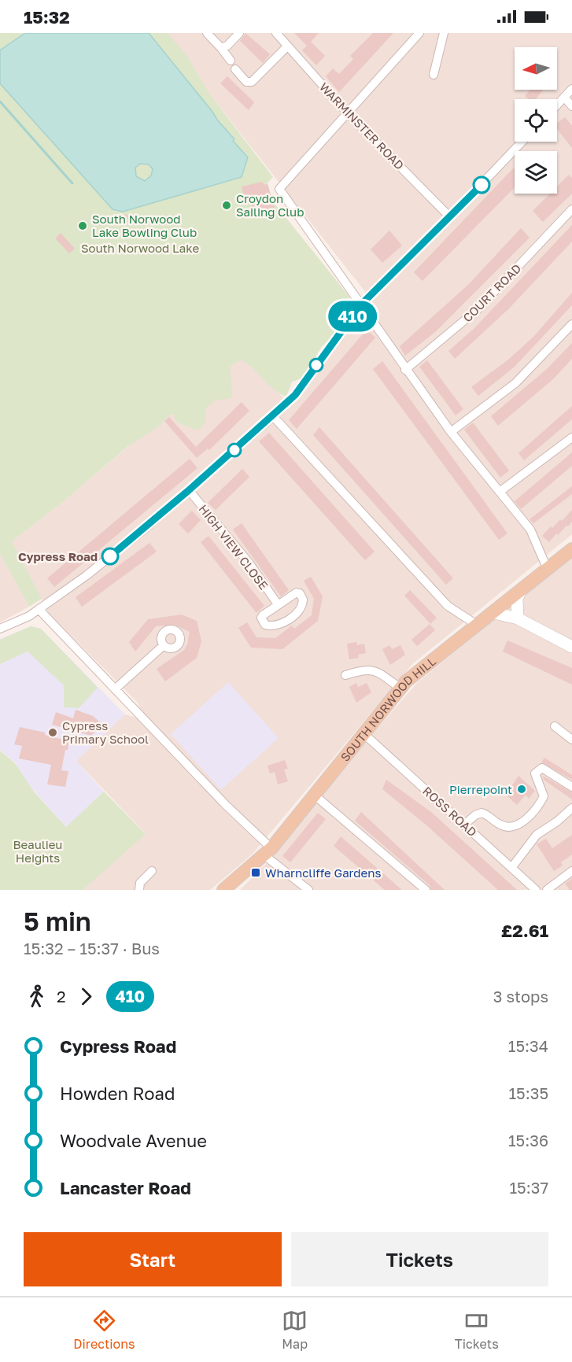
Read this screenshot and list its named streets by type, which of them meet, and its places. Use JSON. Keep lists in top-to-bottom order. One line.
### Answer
{"streets":{"main road":["SOUTH NORWOOD HILL"],"street":["WARMINSTER ROAD","COURT ROAD","HIGH VIEW CLOSE","ROSS ROAD"]},"crossings":[["SOUTH NORWOOD HILL","ROSS ROAD"]],"parks":["South Norwood Lake","Beaulieu Heights"],"places":{"other":["Croydon Sailing Club","South Norwood Lake Bowling Club","Cypress Road","Cypress Primary School","Pierrepoint"],"transit":["Wharncliffe Gardens"]},"lines":["bus line 410"],"north":"left","page":{"status":"15:32","on_map":"410","heading":["5 min","15:32 – 15:37 · Bus","£2.61"],"legs":["2","410","3 stops"],"list":[{"name":"Cypress Road","value":"15:34"},{"name":"Howden Road","value":"15:35"},{"name":"Woodvale Avenue","value":"15:36"},{"name":"Lancaster Road","value":"15:37"}],"buttons":["Start","Tickets"],"tabs":["Directions","Map","Tickets"]}}
